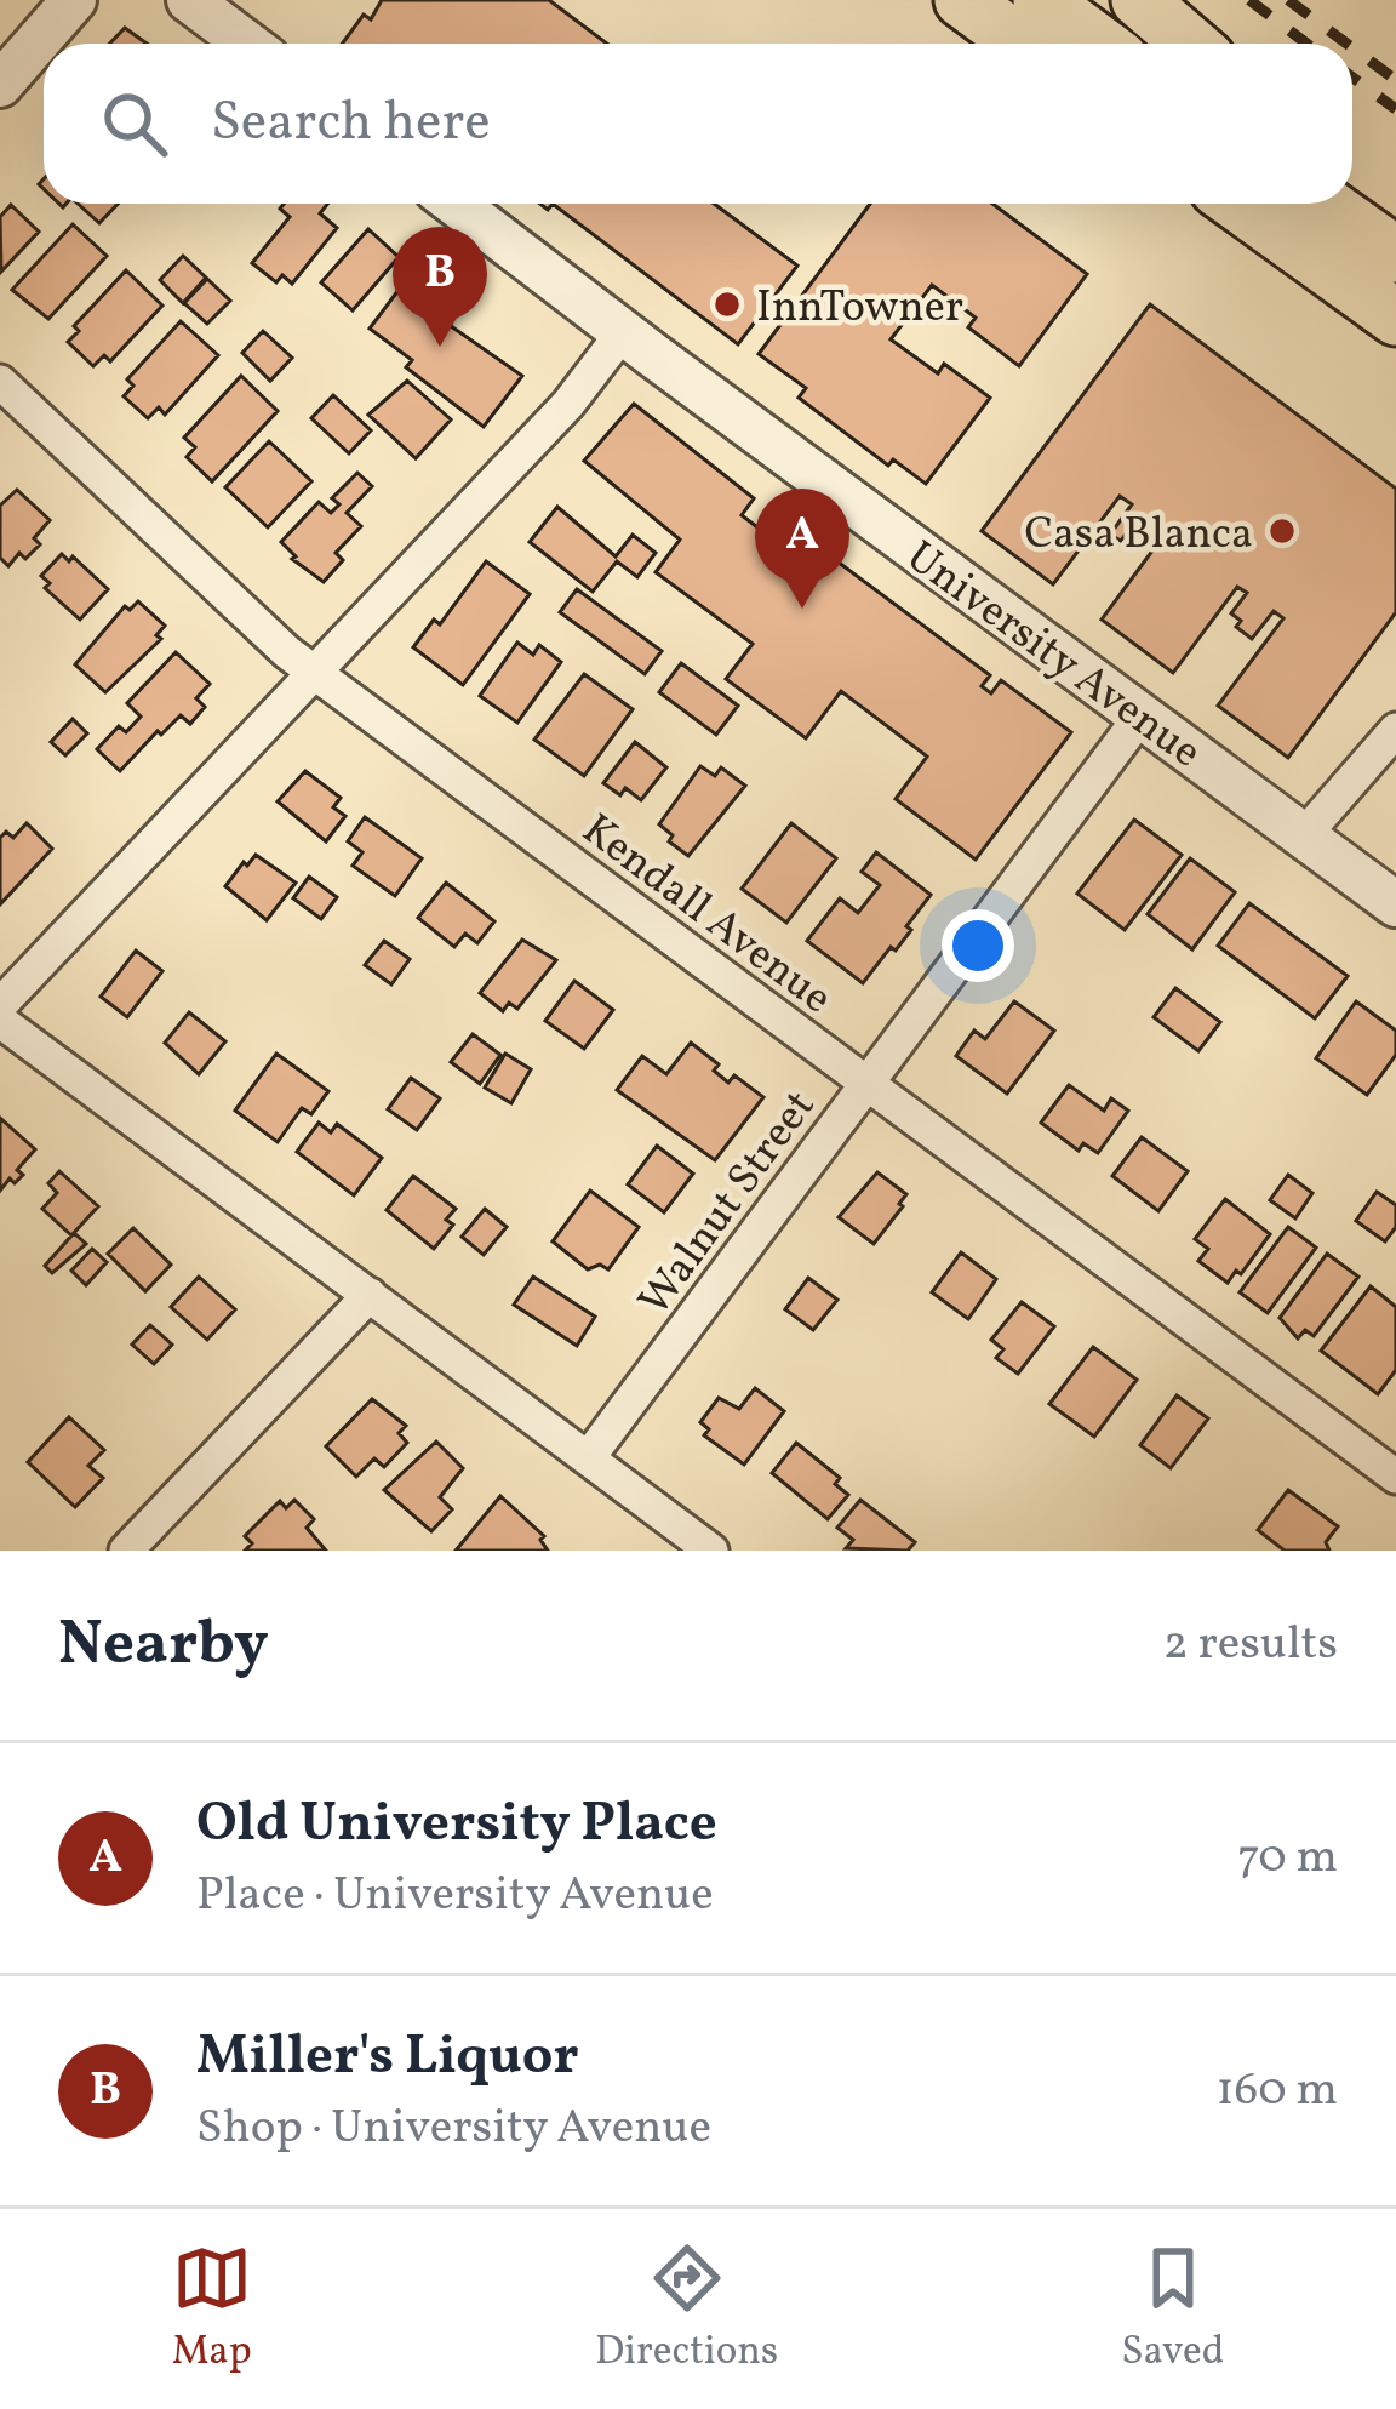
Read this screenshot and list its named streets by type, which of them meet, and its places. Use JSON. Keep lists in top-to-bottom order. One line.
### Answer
{"streets":{"street":["University Avenue","Kendall Avenue","Walnut Street"]},"crossings":[["University Avenue","Walnut Street"],["Kendall Avenue","Walnut Street"]],"places":["InnTowner","Casa Blanca"],"page":{"search":"Search here","pins":["B","A"],"heading":["Nearby","2 results"],"list":[{"mark":"A","name":"Old University Place","note":"Place · University Avenue","value":"70 m"},{"mark":"B","name":"Miller's Liquor","note":"Shop · University Avenue","value":"160 m"}],"nav":["Map","Directions","Saved"]}}
